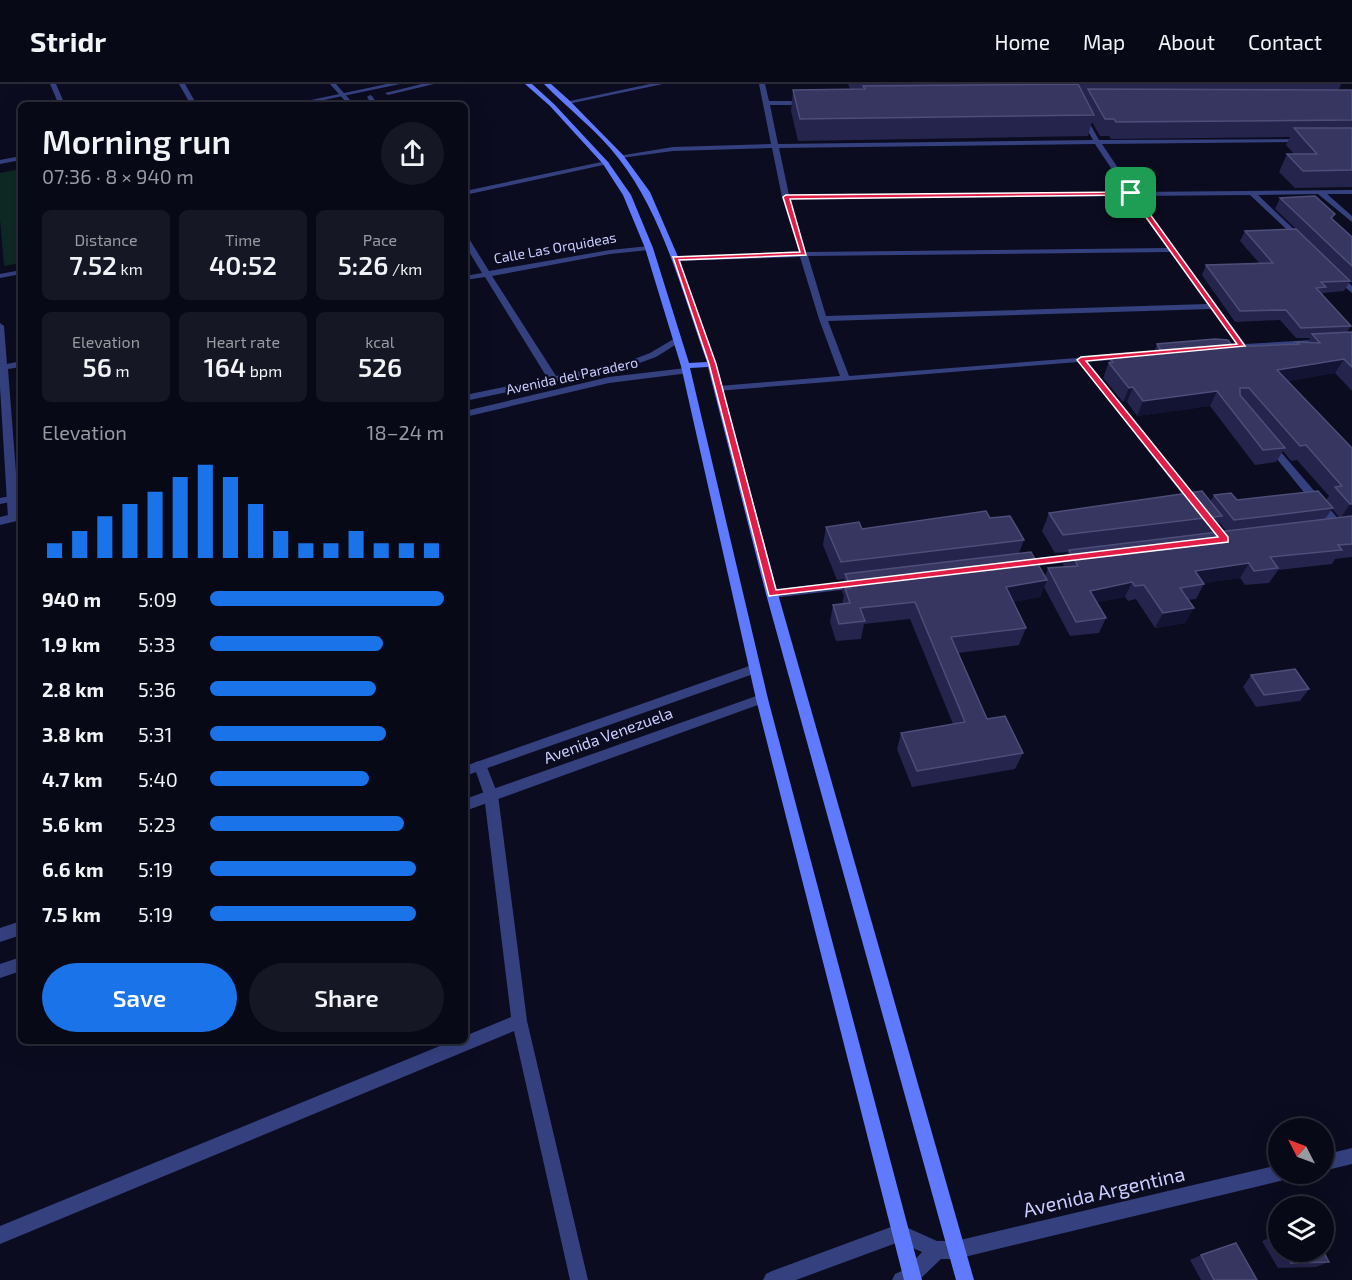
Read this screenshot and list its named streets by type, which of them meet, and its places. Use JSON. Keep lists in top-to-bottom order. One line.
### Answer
{"streets":{"street":["Calle Las Orquideas","Avenida del Paradero","Avenida Venezuela","Avenida Argentina"]},"north":"top left","page":{"header":"Stridr","nav":["Home","Map","About","Contact"],"heading":["Morning run","07:36 · 8 × 940 m"],"stats":[["Distance","7.52 km"],["Time","40:52"],["Pace","5:26 /km"],["Elevation","56 m"],["Heart rate","164 bpm"],["kcal","526"]],"chart":["Elevation","18–24 m"],"list":[{"name":"940 m","note":"5:09"},{"name":"1.9 km","note":"5:33"},{"name":"2.8 km","note":"5:36"},{"name":"3.8 km","note":"5:31"},{"name":"4.7 km","note":"5:40"},{"name":"5.6 km","note":"5:23"},{"name":"6.6 km","note":"5:19"},{"name":"7.5 km","note":"5:19"}],"buttons":["Save","Share"]}}
